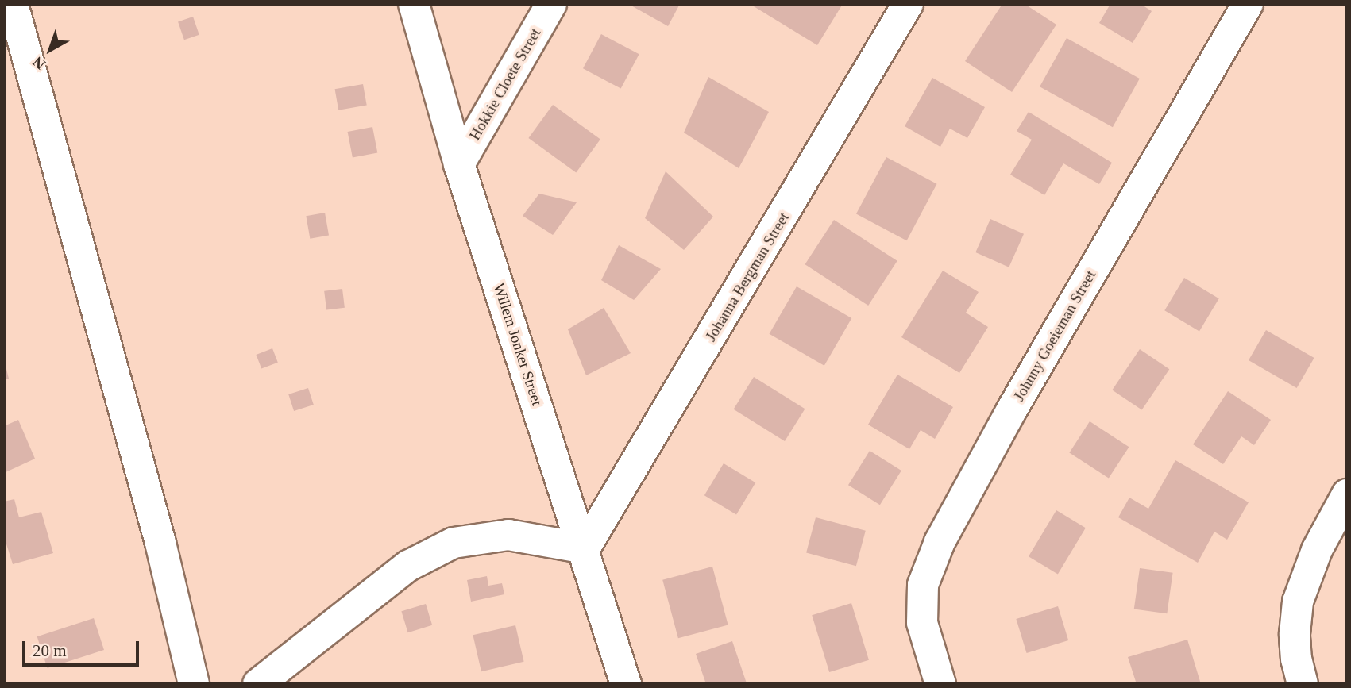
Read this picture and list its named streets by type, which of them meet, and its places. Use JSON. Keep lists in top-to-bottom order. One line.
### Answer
{"streets":{"street":["Hokkie Cloete Street","Johanna Bergman Street","Johnny Goeieman Street","Willem Jonker Street"]},"crossings":[["Hokkie Cloete Street","Willem Jonker Street"],["Johanna Bergman Street","Willem Jonker Street"]],"scale_bar":"20 m","north":"bottom left"}
